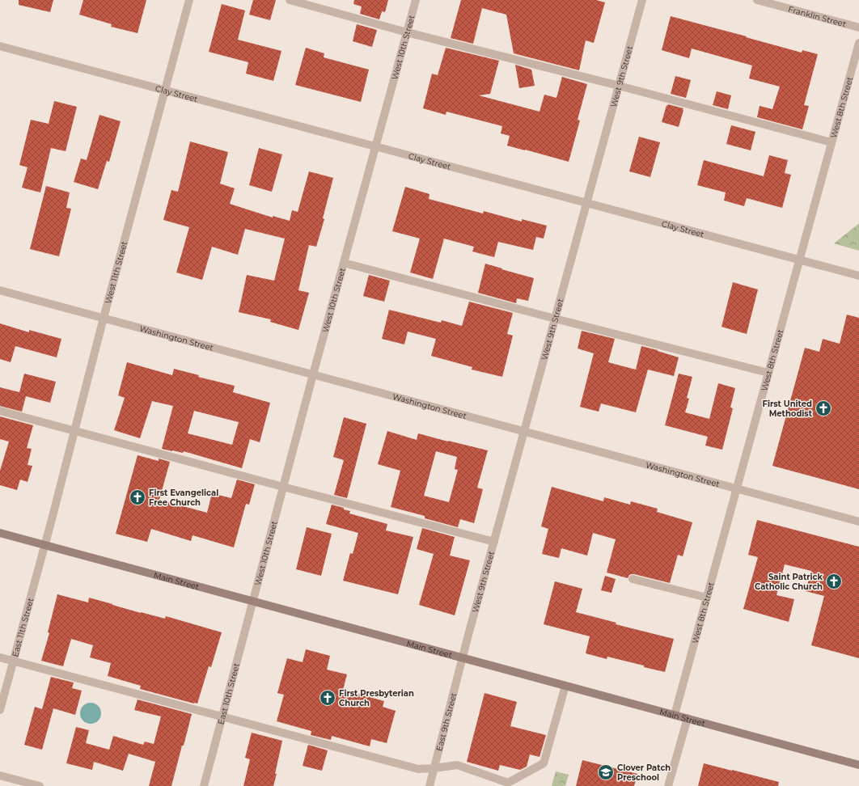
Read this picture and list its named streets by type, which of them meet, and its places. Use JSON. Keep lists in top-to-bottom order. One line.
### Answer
{"streets":{"main road":["Main Street"],"street":["Franklin Street","West 10th Street","West 9th Street","Clay Street","West 8th Street","West 11th Street","Washington Street","East 11th Street","East 10th Street","East 9th Street"]},"crossings":[["West 10th Street","Clay Street"],["West 10th Street","Washington Street"],["West 10th Street","Main Street"],["West 10th Street","East 10th Street"],["West 9th Street","Clay Street"],["West 9th Street","Washington Street"],["West 9th Street","Main Street"],["West 9th Street","East 9th Street"],["Clay Street","West 8th Street"],["Clay Street","West 11th Street"],["West 8th Street","Washington Street"],["West 8th Street","Main Street"],["West 11th Street","Washington Street"],["West 11th Street","Main Street"],["West 11th Street","East 11th Street"],["Main Street","East 11th Street"],["Main Street","East 10th Street"],["Main Street","East 9th Street"]],"places":{"church":["First United Methodist","First Evangelical Free Church","Saint Patrick Catholic Church","First Presbyterian Church"],"school or university":["Clover Patch Preschool"]}}
